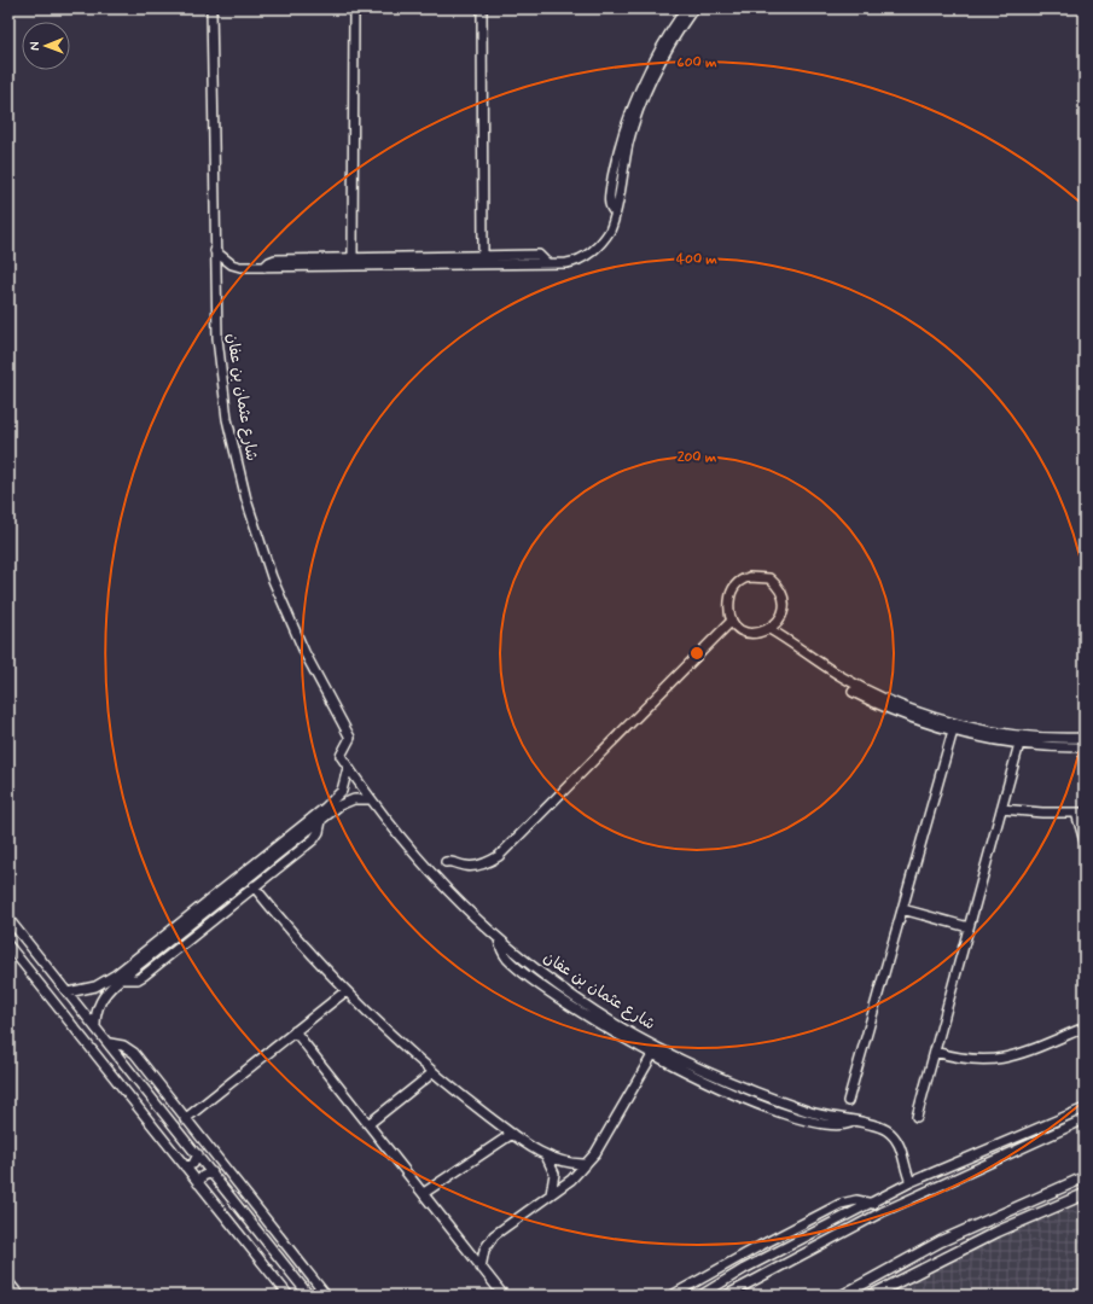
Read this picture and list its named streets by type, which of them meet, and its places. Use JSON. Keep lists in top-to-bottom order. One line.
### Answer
{"streets":{"street":["شارع عثمان بن عفان"]},"north":"left","rings":["600 m","400 m","200 m"]}
